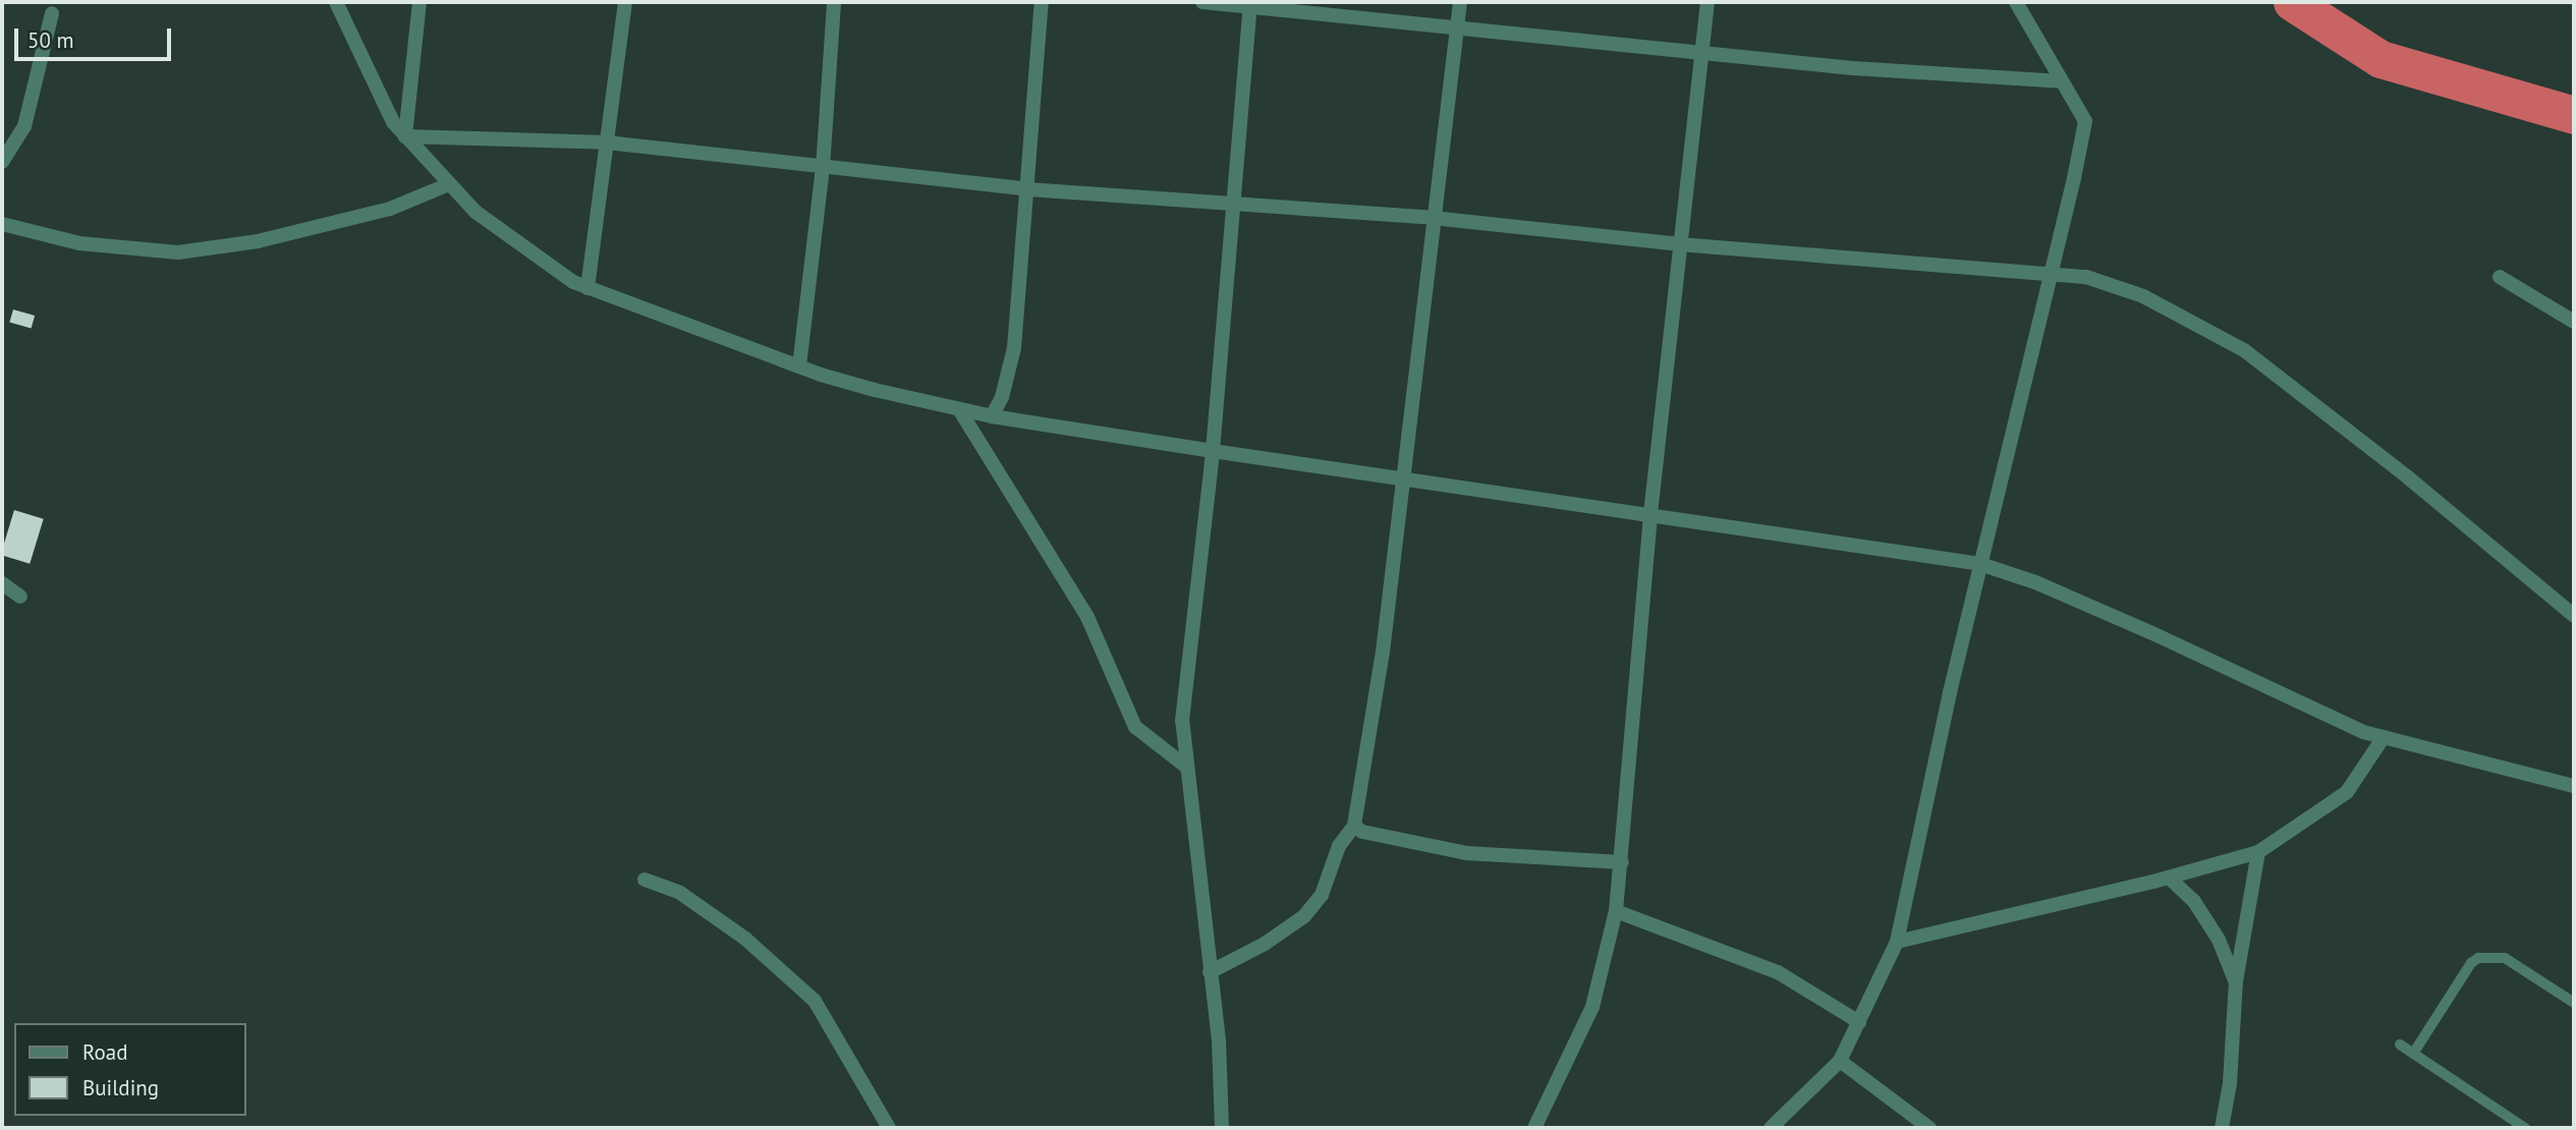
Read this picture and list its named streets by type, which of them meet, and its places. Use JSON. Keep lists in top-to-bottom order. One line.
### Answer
{"legend":["Road","Building"],"scale_bar":"50 m"}
